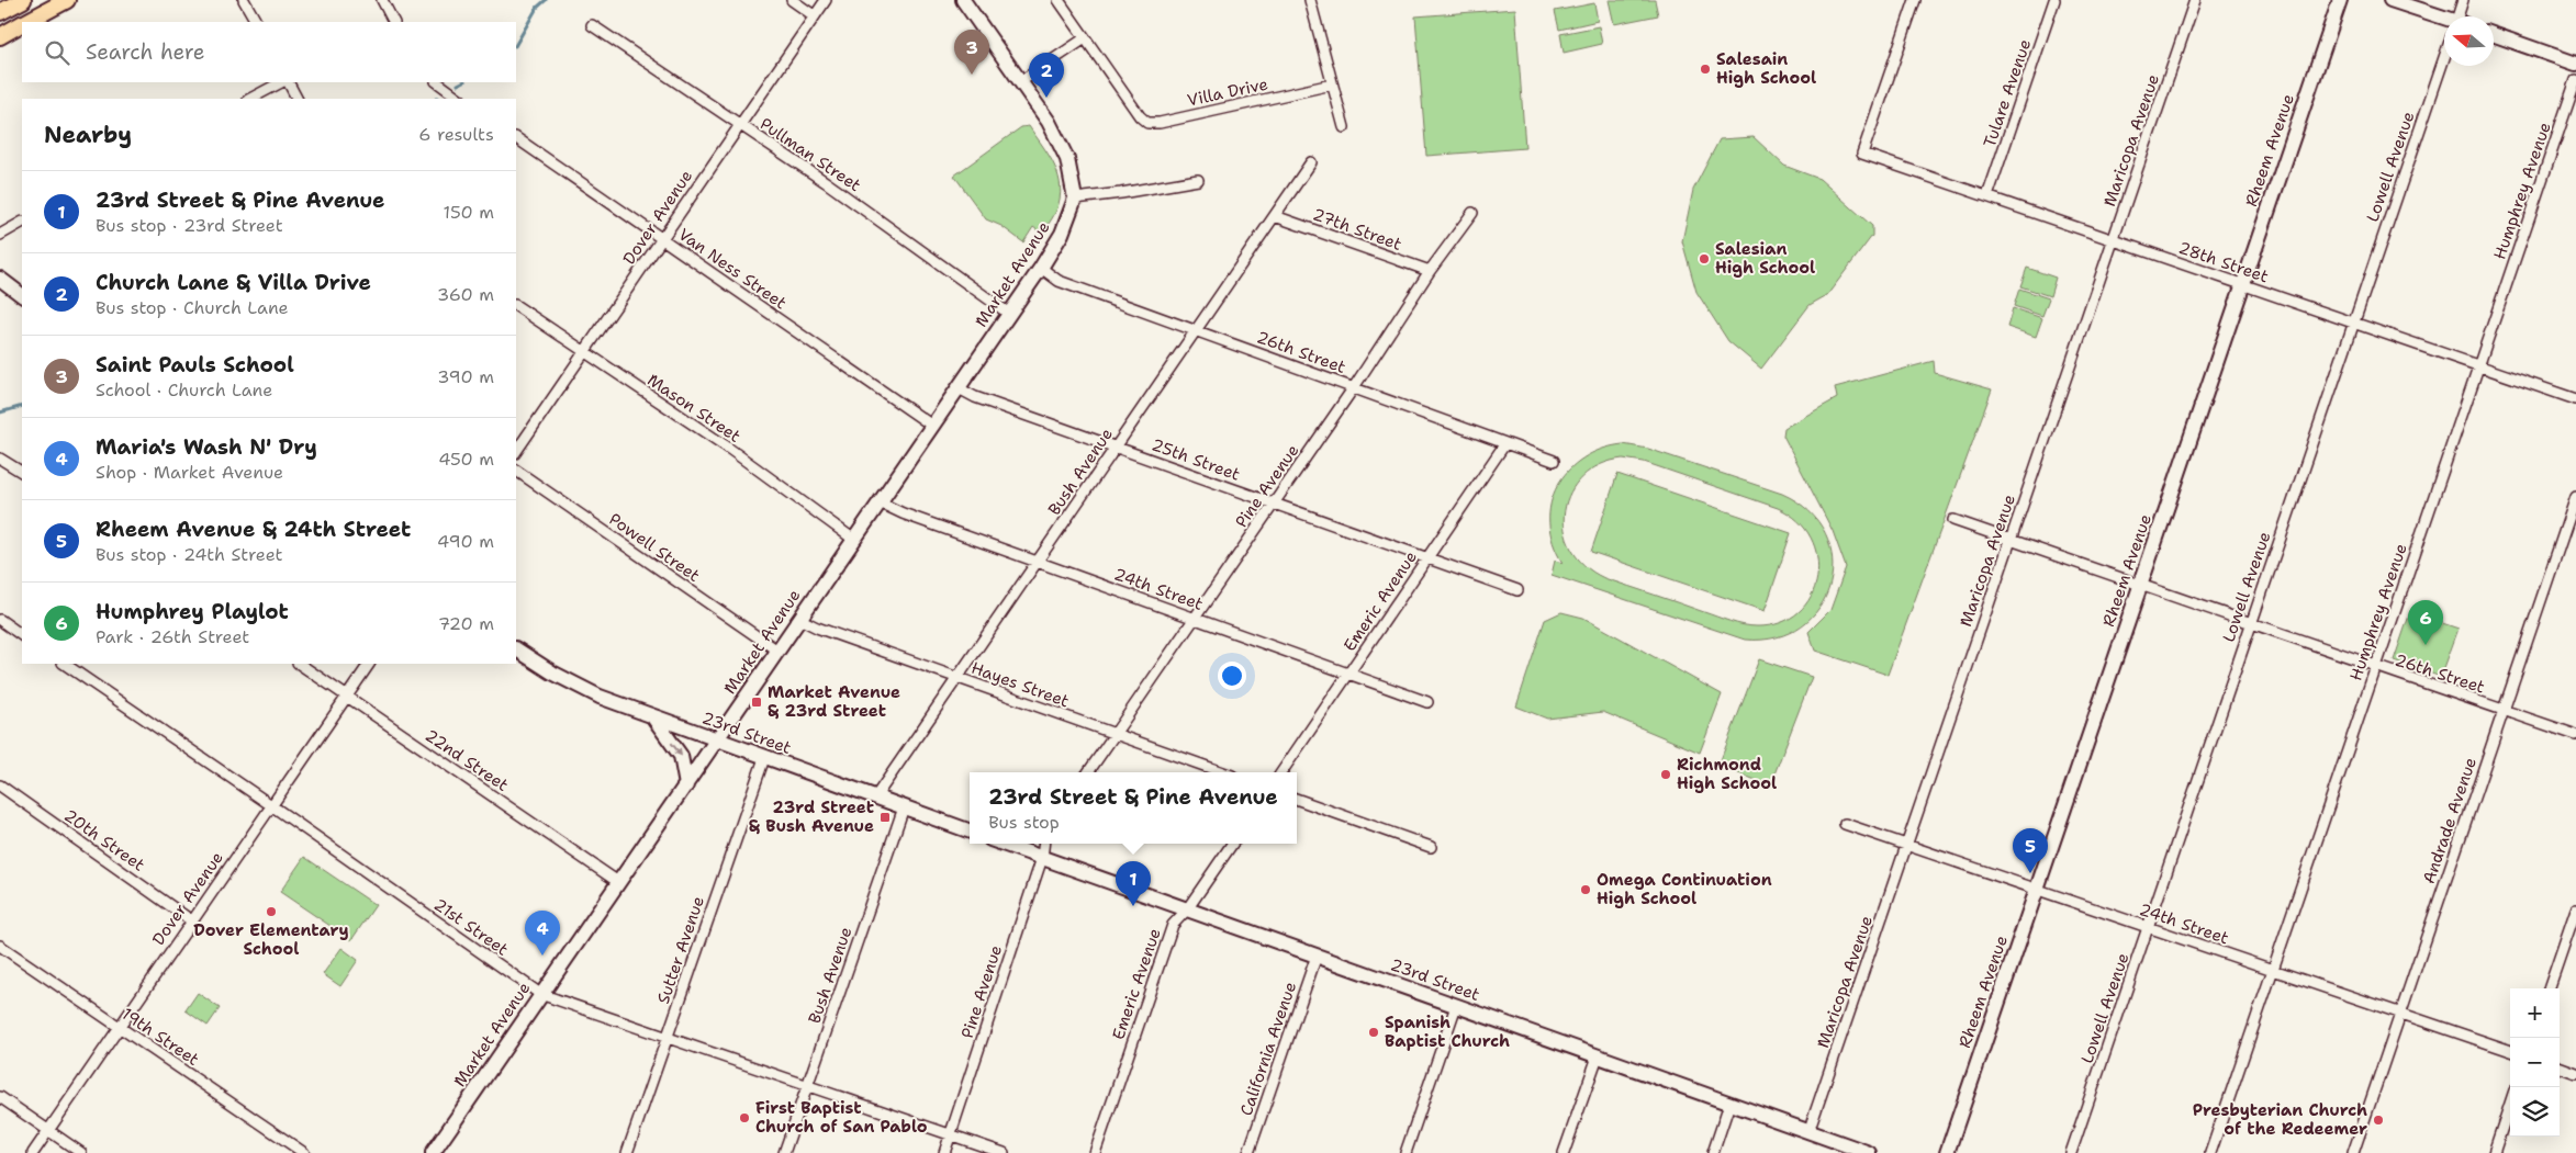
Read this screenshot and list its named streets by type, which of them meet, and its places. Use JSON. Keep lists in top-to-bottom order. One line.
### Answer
{"streets":{"street":["Villa Drive","Tulare Avenue","Maricopa Avenue","Rheem Avenue","Pullman Street","Lowell Avenue","Humphrey Avenue","Dover Avenue","27th Street","28th Street","Van Ness Street","Market Avenue","26th Street","Mason Street","25th Street","Bush Avenue","Pine Avenue","Powell Street","24th Street","Emeric Avenue","Hayes Street","23rd Street","22nd Street","Andrade Avenue","20th Street","21st Street","Sutter Avenue","19th Street","California Avenue"]},"crossings":[["Tulare Avenue","28th Street"],["Maricopa Avenue","28th Street"],["Maricopa Avenue","26th Street"],["Maricopa Avenue","24th Street"],["Maricopa Avenue","23rd Street"],["Rheem Avenue","28th Street"],["Rheem Avenue","26th Street"],["Rheem Avenue","24th Street"],["Pullman Street","Dover Avenue"],["Pullman Street","Market Avenue"],["Lowell Avenue","28th Street"],["Lowell Avenue","26th Street"],["Lowell Avenue","24th Street"],["Humphrey Avenue","28th Street"],["Humphrey Avenue","26th Street"],["Humphrey Avenue","24th Street"],["Dover Avenue","Van Ness Street"],["Dover Avenue","Mason Street"],["Dover Avenue","22nd Street"],["Dover Avenue","20th Street"],["Dover Avenue","21st Street"],["Dover Avenue","19th Street"],["27th Street","Bush Avenue"],["27th Street","Pine Avenue"],["Van Ness Street","Market Avenue"],["Market Avenue","26th Street"],["Market Avenue","Mason Street"],["Market Avenue","25th Street"],["Market Avenue","Powell Street"],["Market Avenue","24th Street"],["Market Avenue","Hayes Street"],["Market Avenue","23rd Street"],["Market Avenue","22nd Street"],["Market Avenue","21st Street"],["26th Street","Bush Avenue"],["26th Street","Pine Avenue"],["26th Street","Emeric Avenue"],["26th Street","Andrade Avenue"],["25th Street","Bush Avenue"],["25th Street","Pine Avenue"],["25th Street","Emeric Avenue"],["Bush Avenue","24th Street"],["Bush Avenue","Hayes Street"],["Bush Avenue","23rd Street"],["Bush Avenue","21st Street"],["Pine Avenue","24th Street"],["Pine Avenue","Hayes Street"],["Pine Avenue","23rd Street"],["Pine Avenue","21st Street"],["24th Street","Emeric Avenue"],["24th Street","Andrade Avenue"],["Emeric Avenue","23rd Street"],["23rd Street","Sutter Avenue"],["23rd Street","California Avenue"],["21st Street","Sutter Avenue"]],"places":{"other":["Salesain High School","Salesian High School","Richmond High School","Omega Continuation High School","Dover Elementary School","Spanish Baptist Church","First Baptist Church of San Pablo","Presbyterian Church of the Redeemer"],"transit":["Market Avenue & 23rd Street","23rd Street & Bush Avenue"]},"north":"left","page":{"search":"Search here","pins":["3","2","6","5","1","4"],"heading":["Nearby","6 results"],"list":[{"mark":"1","name":"23rd Street & Pine Avenue","note":"Bus stop · 23rd Street","value":"150 m"},{"mark":"2","name":"Church Lane & Villa Drive","note":"Bus stop · Church Lane","value":"360 m"},{"mark":"3","name":"Saint Pauls School","note":"School · Church Lane","value":"390 m"},{"mark":"4","name":"Maria's Wash N' Dry","note":"Shop · Market Avenue","value":"450 m"},{"mark":"5","name":"Rheem Avenue & 24th Street","note":"Bus stop · 24th Street","value":"490 m"},{"mark":"6","name":"Humphrey Playlot","note":"Park · 26th Street","value":"720 m"}],"popup":["23rd Street & Pine Avenue","Bus stop"],"map_buttons":["+","−"]}}
